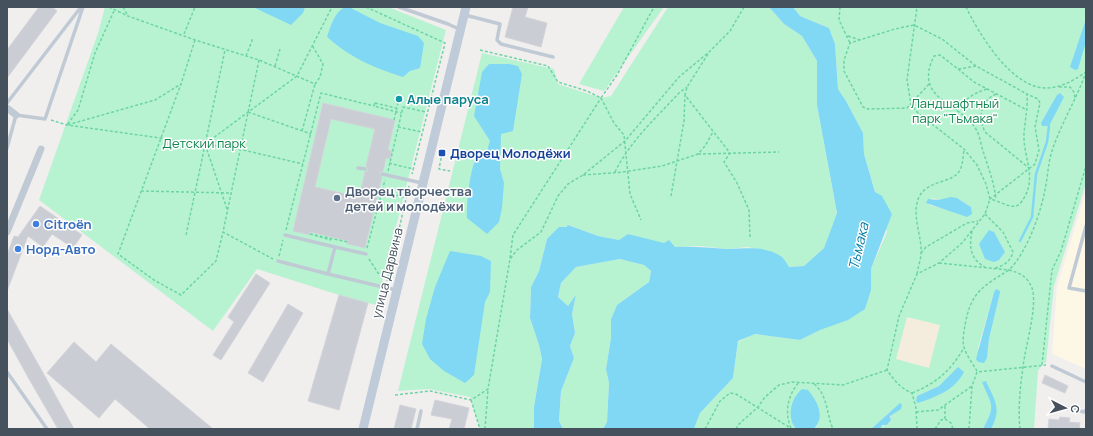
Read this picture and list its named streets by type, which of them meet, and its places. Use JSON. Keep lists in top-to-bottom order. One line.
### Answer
{"streets":{"main road":["улица Дарвина"]},"water":["Тьмака"],"parks":["Ландшафтный парк \"Тьмака\"","Детский парк"],"places":{"other":["Алые паруса","Дворец творчества детей и молодёжи","Citroën","Норд-Авто"],"transit":["Дворец Молодёжи"]},"north":"right"}
